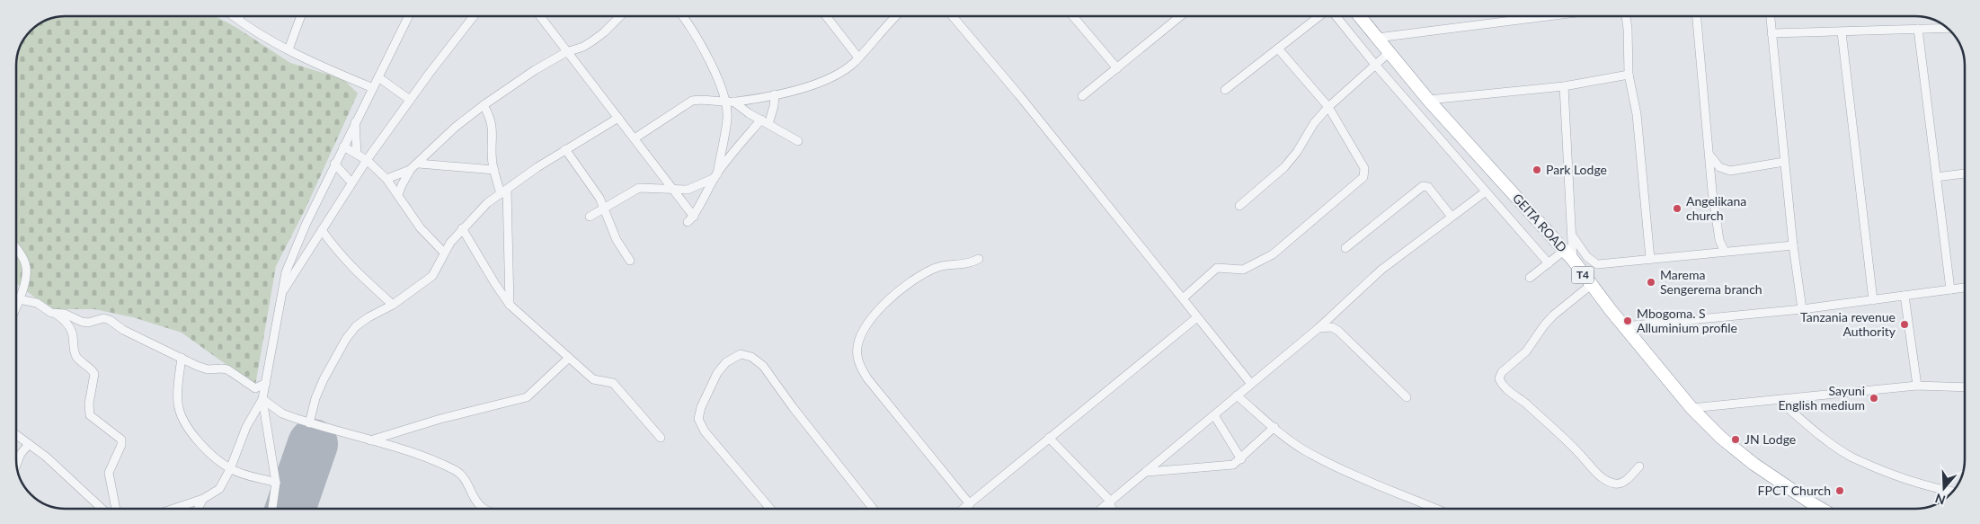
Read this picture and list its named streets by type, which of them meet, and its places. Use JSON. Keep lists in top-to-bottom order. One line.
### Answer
{"streets":{"highway":["GEITA ROAD","T4"]},"places":["Park Lodge","Angelikana church","Marema Sengerema branch","Mbogoma. S Alluminium profile","Tanzania revenue Authority","Sayuni English medium","JN Lodge","FPCT Church"],"north":"bottom"}
